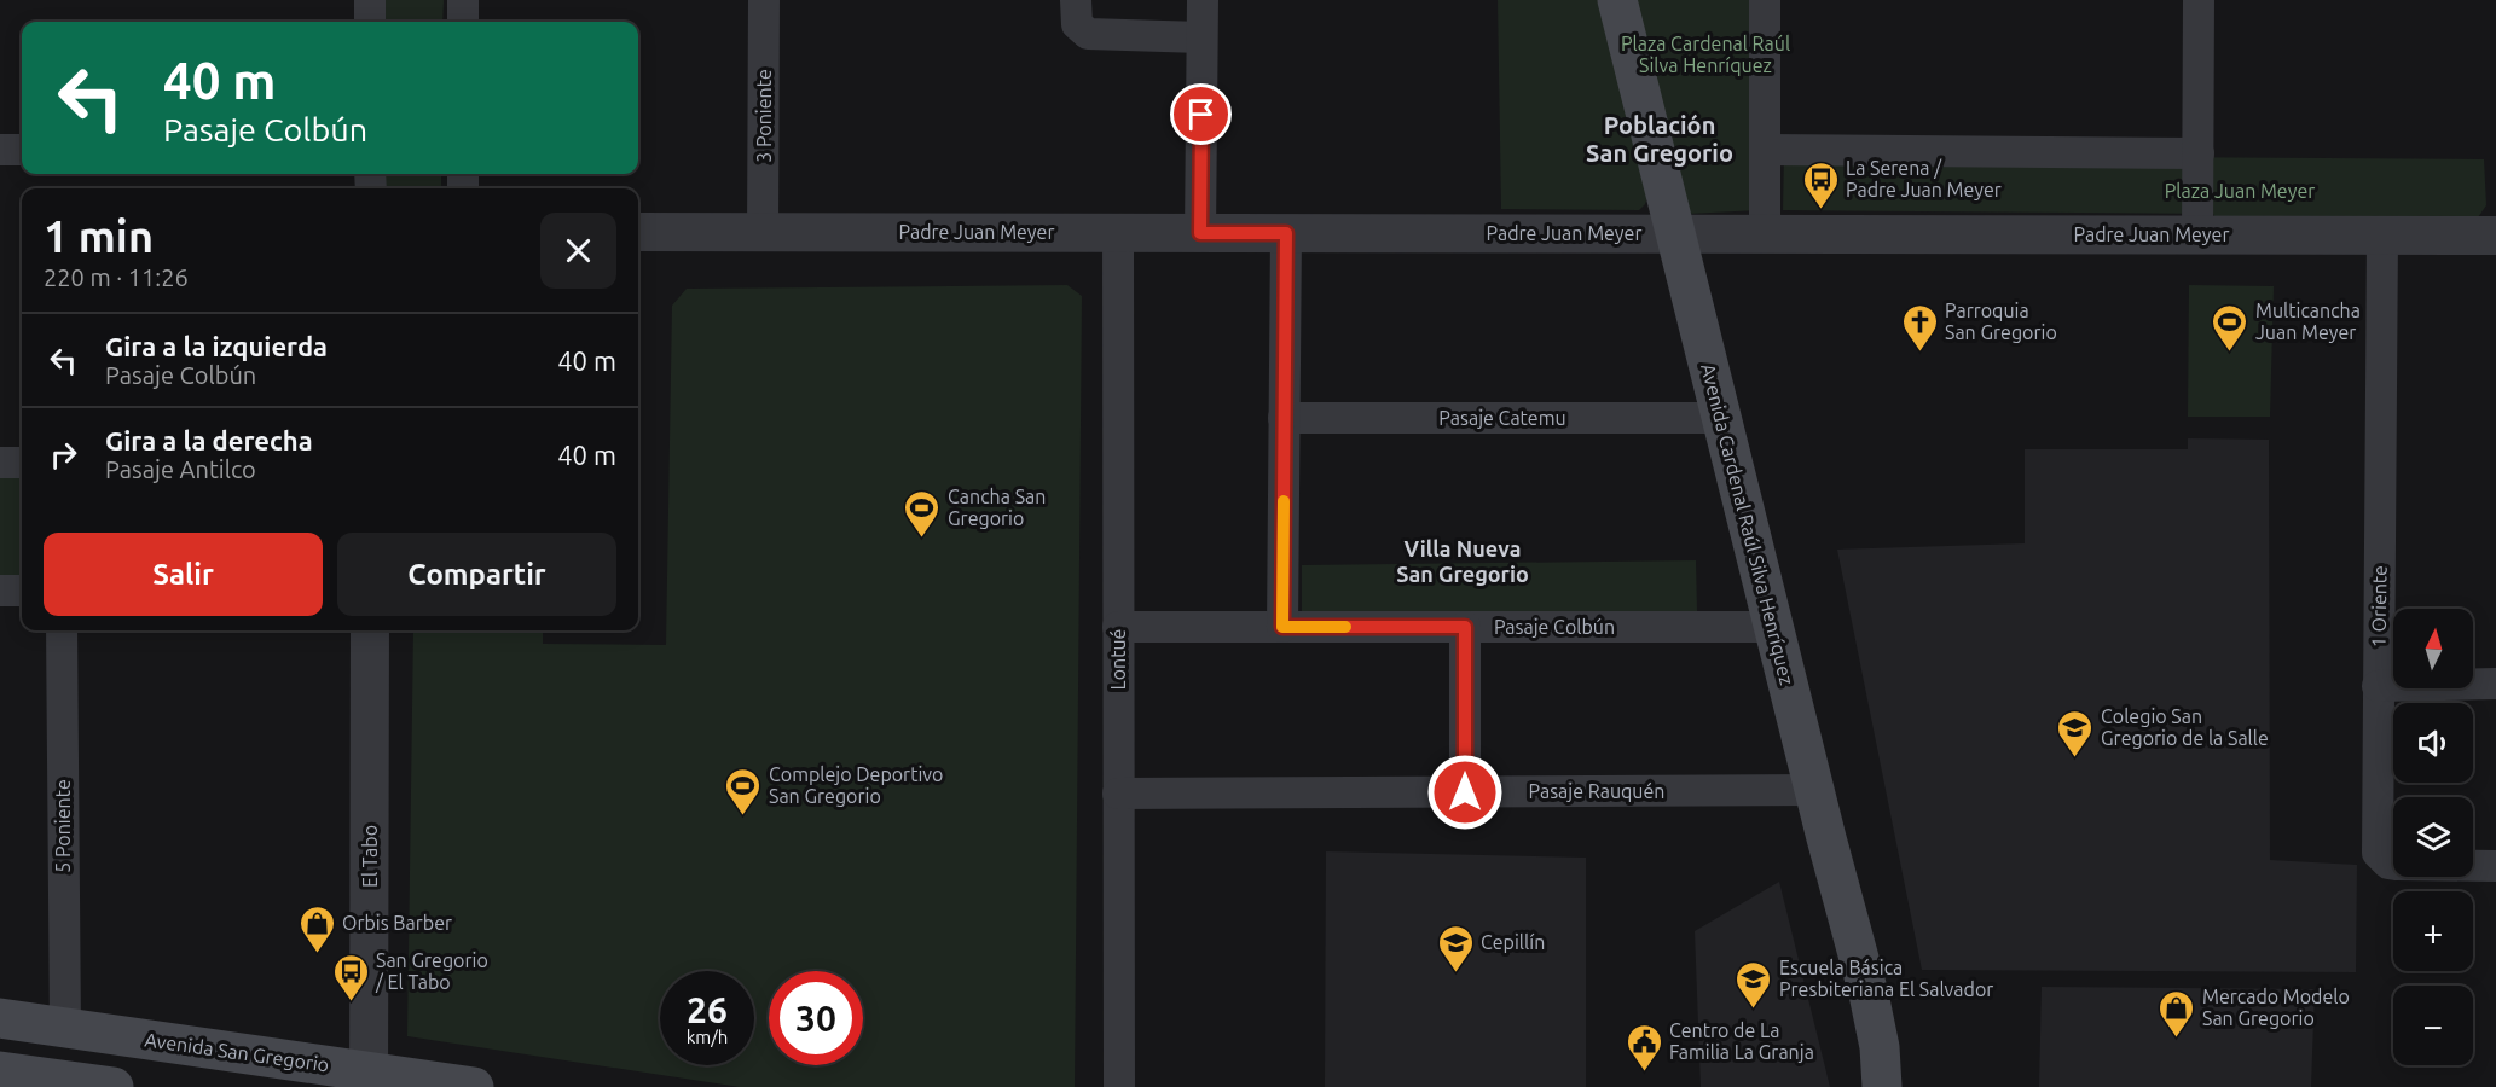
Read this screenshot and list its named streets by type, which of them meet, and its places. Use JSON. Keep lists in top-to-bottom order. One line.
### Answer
{"streets":{"main road":["Avenida Cardenal Raúl Silva Henríquez","Avenida San Gregorio"],"street":["3 Poniente","Padre Juan Meyer","Pasaje Catemu","1 Oriente","Pasaje Colbún","Lontué","Pasaje Rauquén","5 Poniente","El Tabo"]},"crossings":[["3 Poniente","Padre Juan Meyer"],["Padre Juan Meyer","Avenida Cardenal Raúl Silva Henríquez"],["Padre Juan Meyer","1 Oriente"],["Padre Juan Meyer","Lontué"],["Pasaje Catemu","Avenida Cardenal Raúl Silva Henríquez"],["Avenida Cardenal Raúl Silva Henríquez","Pasaje Colbún"],["Avenida Cardenal Raúl Silva Henríquez","Pasaje Rauquén"],["Pasaje Colbún","Lontué"],["Lontué","Pasaje Rauquén"],["5 Poniente","Avenida San Gregorio"],["El Tabo","Avenida San Gregorio"]],"districts":["Población San Gregorio","Villa Nueva San Gregorio"],"parks":["Plaza Cardenal Raúl Silva Henríquez","Plaza Juan Meyer"],"places":{"bus stop":["La Serena / Padre Juan Meyer","San Gregorio / El Tabo"],"church":["Parroquia San Gregorio"],"sports":["Multicancha Juan Meyer","Cancha San Gregorio","Complejo Deportivo San Gregorio"],"school or university":["Colegio San Gregorio de la Salle","Cepillín","Escuela Básica Presbiteriana El Salvador"],"shop":["Orbis Barber","Mercado Modelo San Gregorio"],"public building":["Centro de La Familia La Granja"]},"north":"top","page":{"turn":["40 m","Pasaje Colbún"],"heading":["1 min","220 m · 11:26"],"list":[{"name":"Gira a la izquierda","note":"Pasaje Colbún","value":"40 m"},{"name":"Gira a la derecha","note":"Pasaje Antilco","value":"40 m"}],"buttons":["Salir","Compartir"],"map_buttons":["+","−"],"speed":"26 km/h","limit":"30"}}
